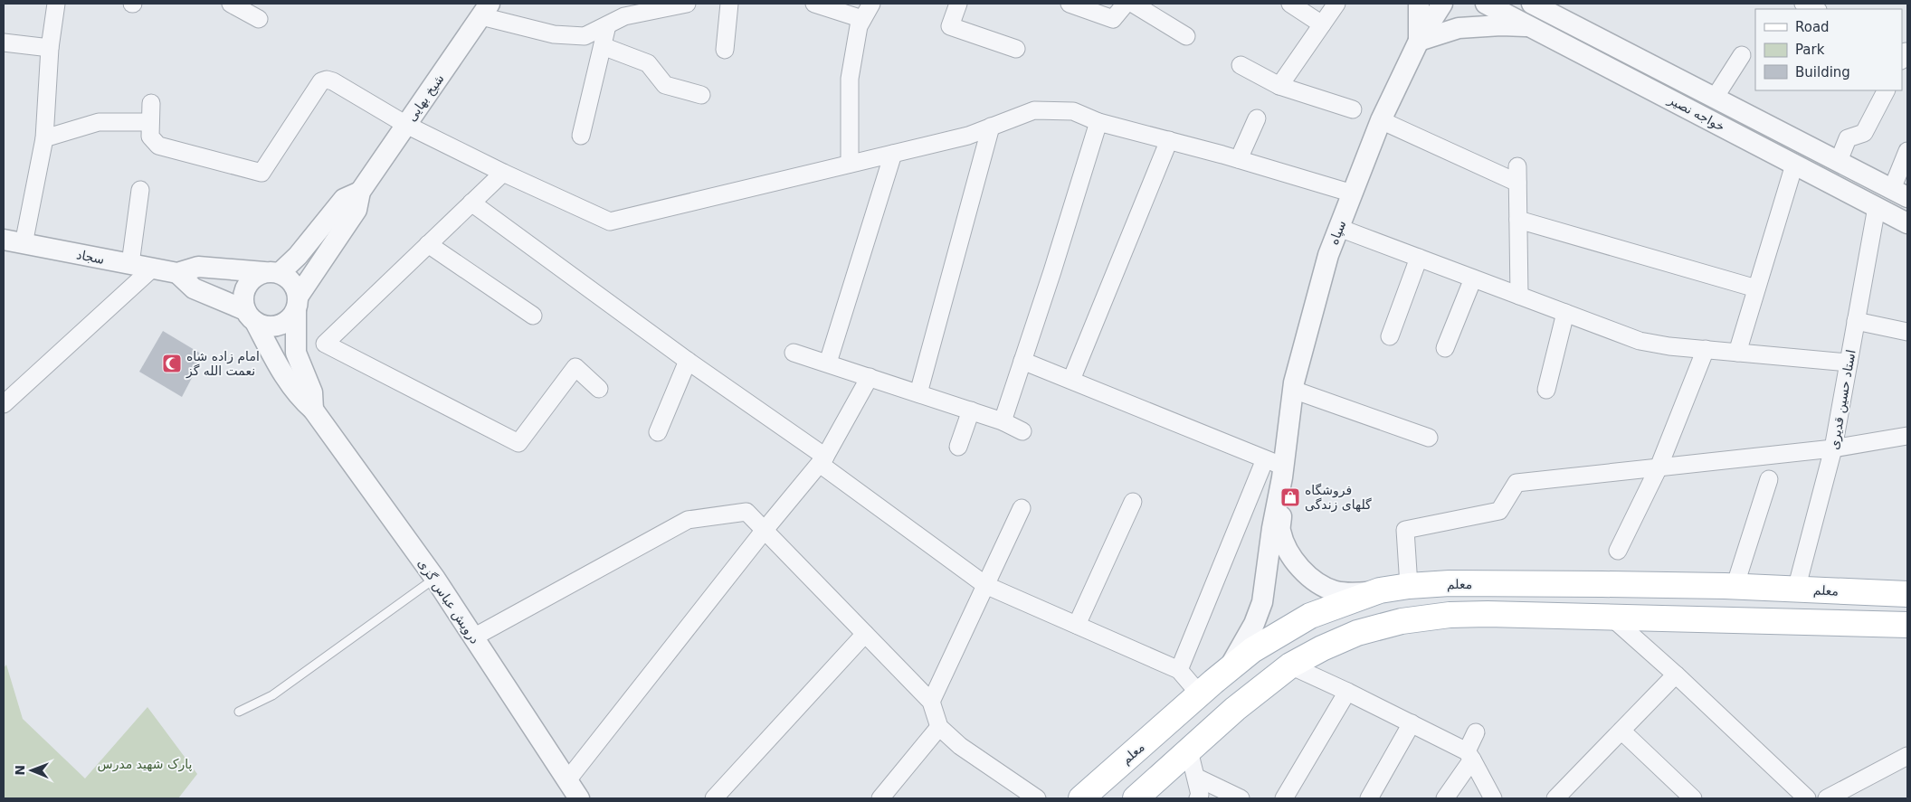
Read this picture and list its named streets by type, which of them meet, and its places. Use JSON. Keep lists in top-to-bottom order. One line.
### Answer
{"streets":{"main road":["معلم"],"street":["شیخ بهایی","خواجه نصیر","سپاه","سجاد","استاد حسین قدیری","درویش عباس گزی"]},"crossings":[["شیخ بهایی","سجاد"],["شیخ بهایی","درویش عباس گزی"],["خواجه نصیر","استاد حسین قدیری"],["سجاد","درویش عباس گزی"],["استاد حسین قدیری","معلم"]],"parks":["پارک شهید مدرس"],"places":{"mosque":["امام زاده شاه نعمت الله گز"],"shop":["فروشگاه گلهای زندگی"]},"legend":["Road","Park","Building"],"north":"left"}
